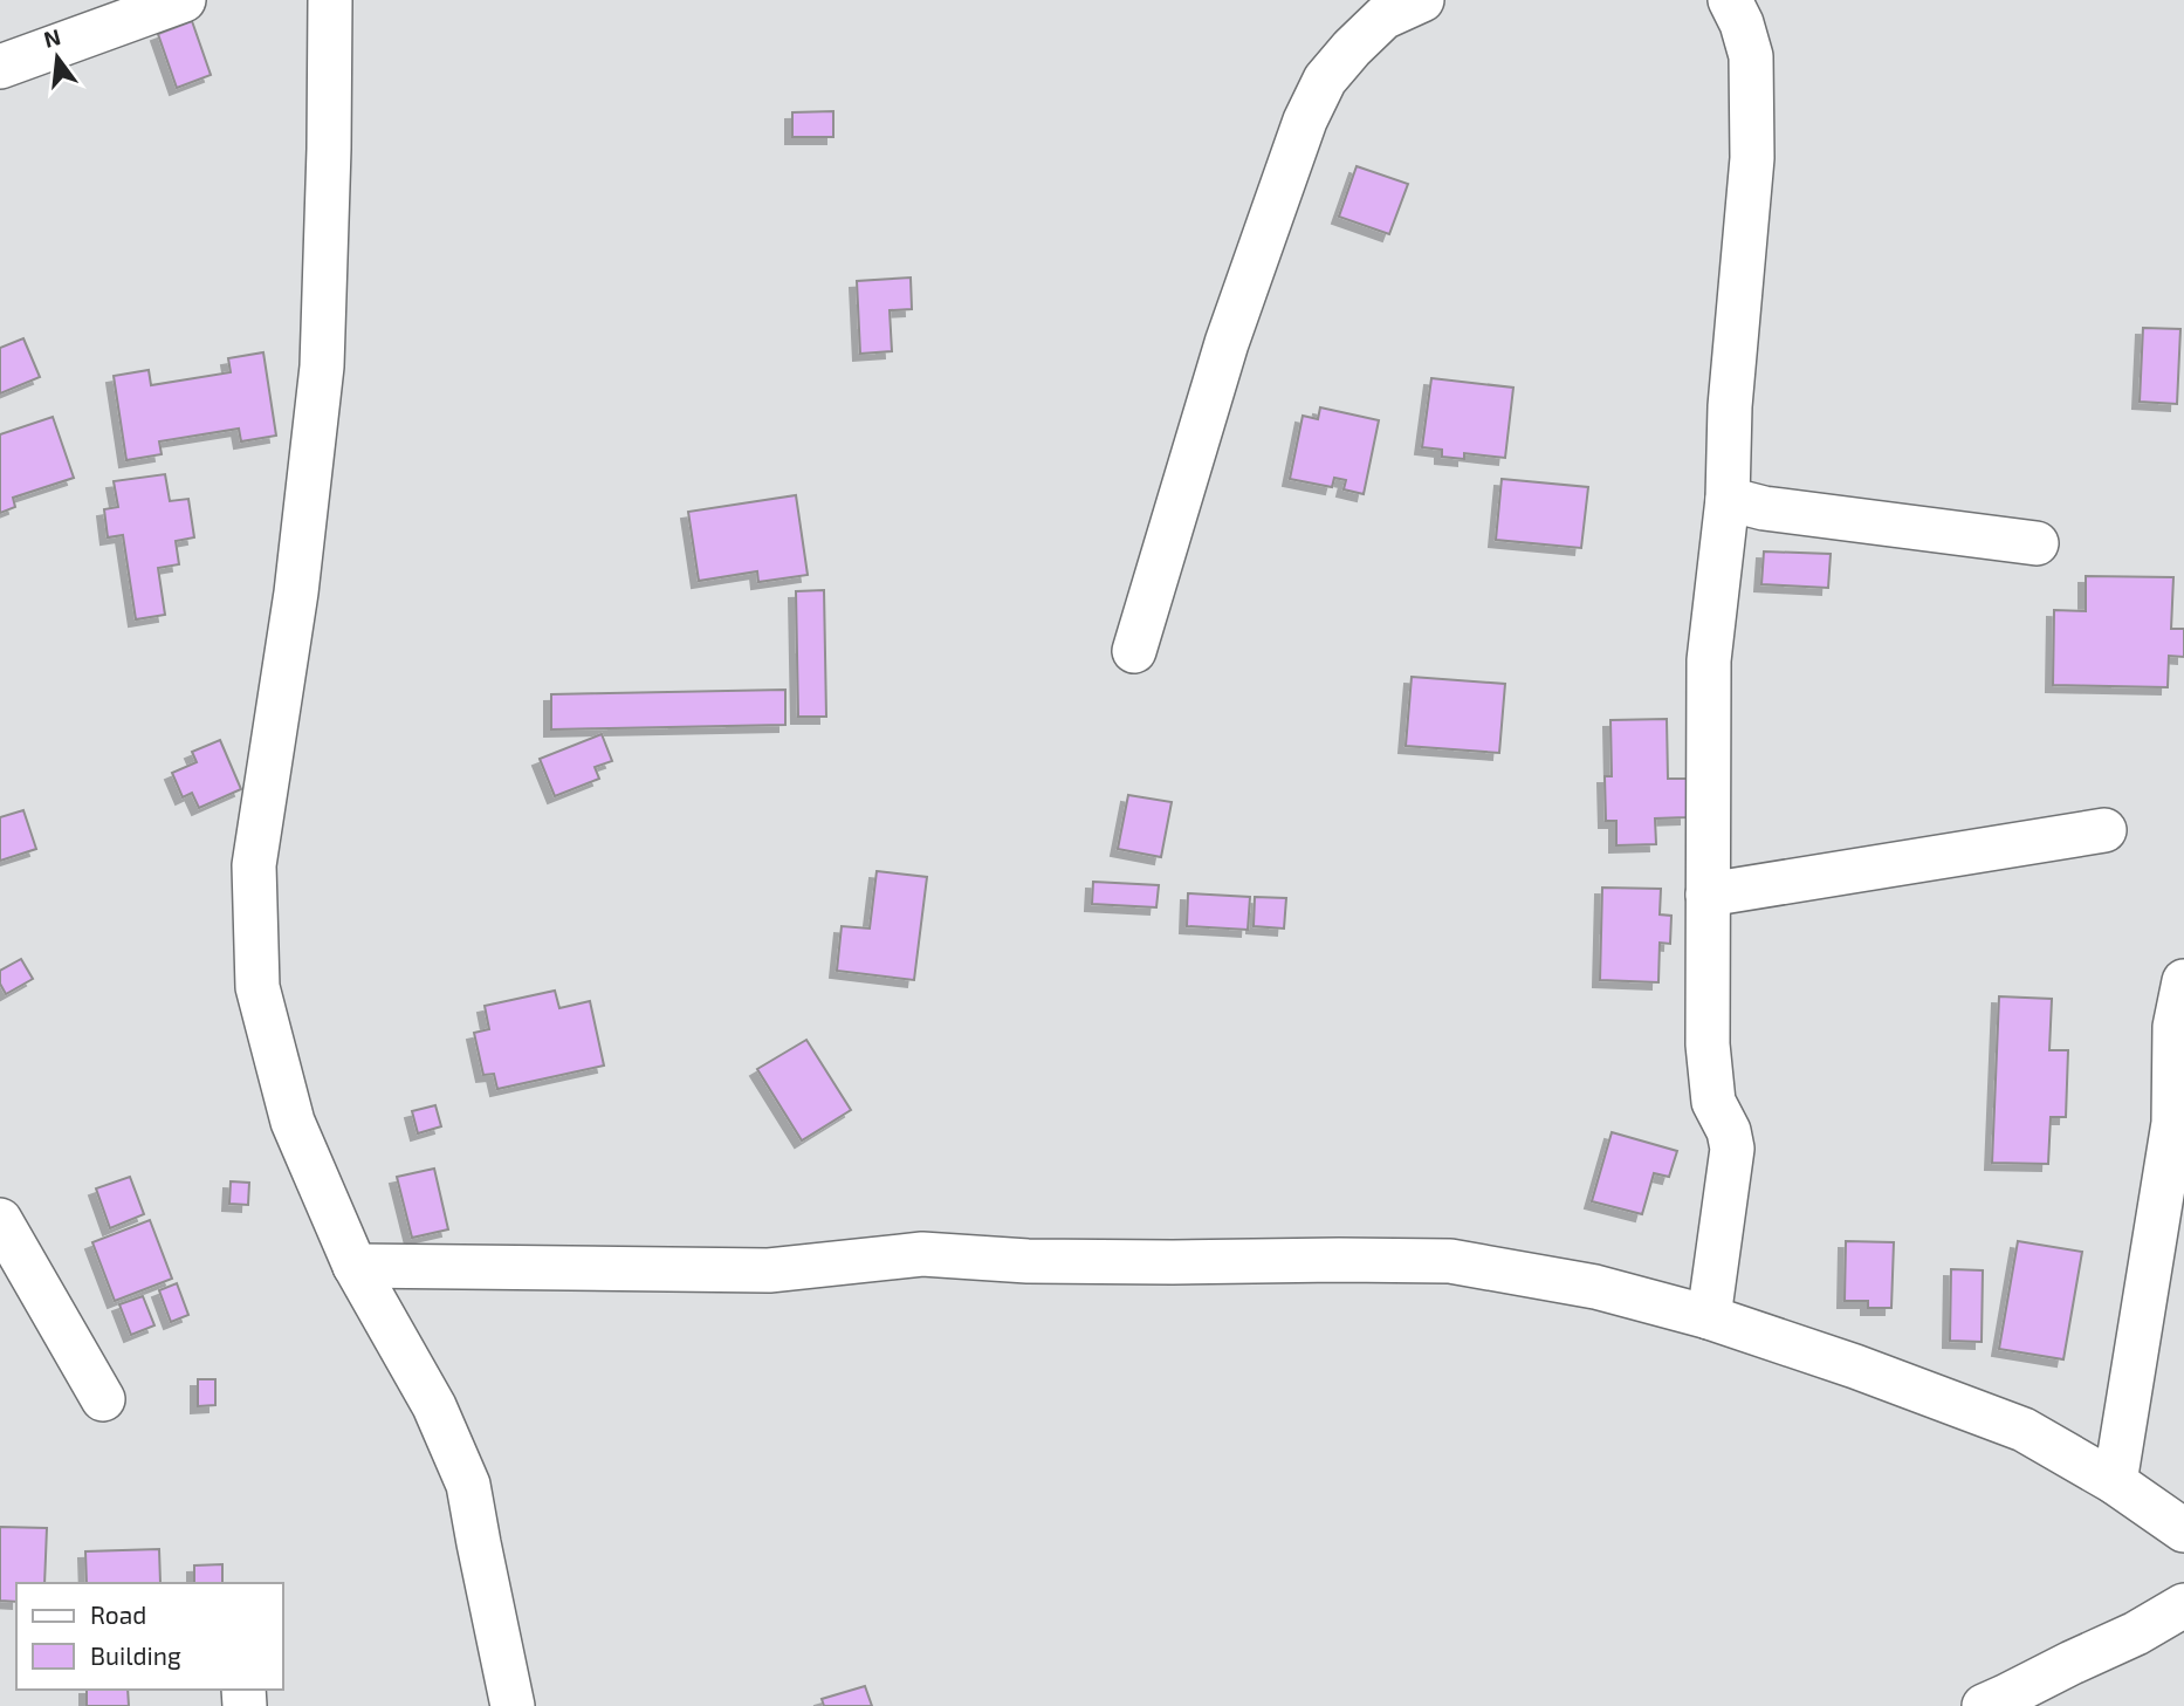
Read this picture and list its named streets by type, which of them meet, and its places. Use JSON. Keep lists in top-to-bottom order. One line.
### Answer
{"legend":["Road","Building"],"north":"top"}
